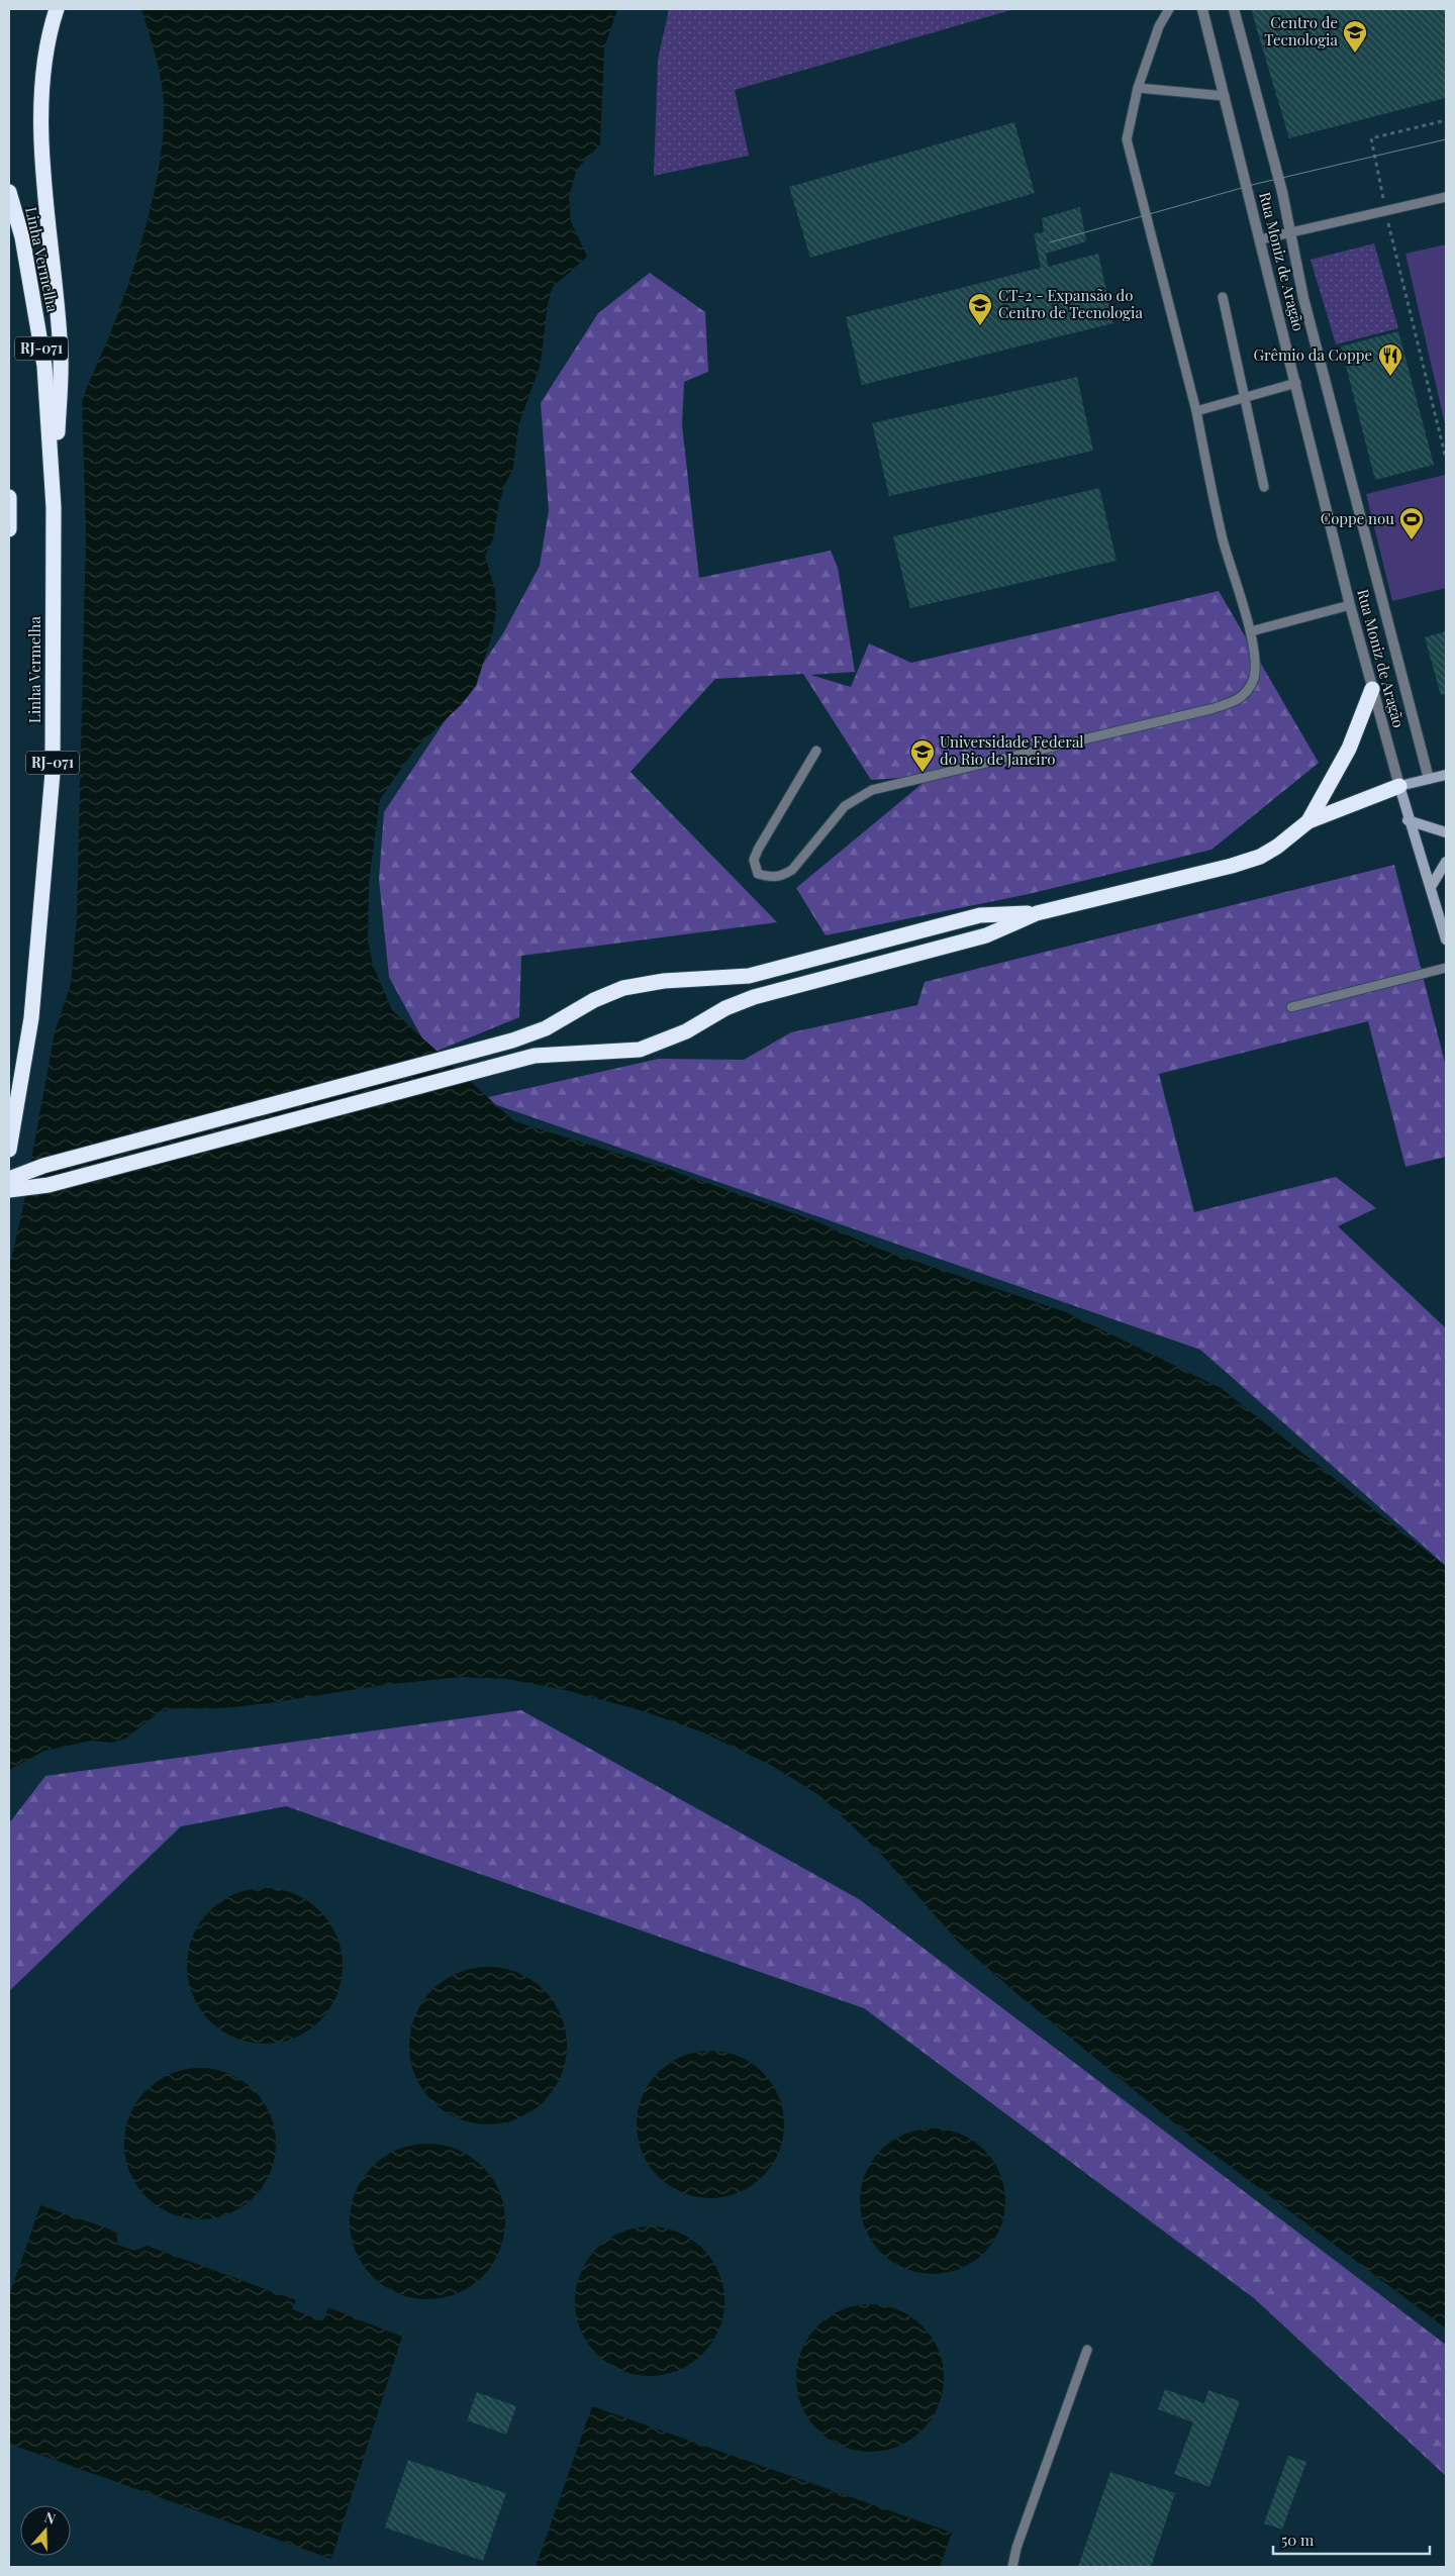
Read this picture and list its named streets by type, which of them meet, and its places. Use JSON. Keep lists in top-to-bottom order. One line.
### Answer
{"streets":{"highway":["Linha Vermelha","RJ-071"],"street":["Rua Moniz de Aragão"]},"places":{"school or university":["Centro de Tecnologia","CT-2 - Expansão do Centro de Tecnologia","Universidade Federal do Rio de Janeiro"],"restaurant":["Grêmio da Coppe"],"sports":["Coppe nou"]},"scale_bar":"50 m","north":"top"}
